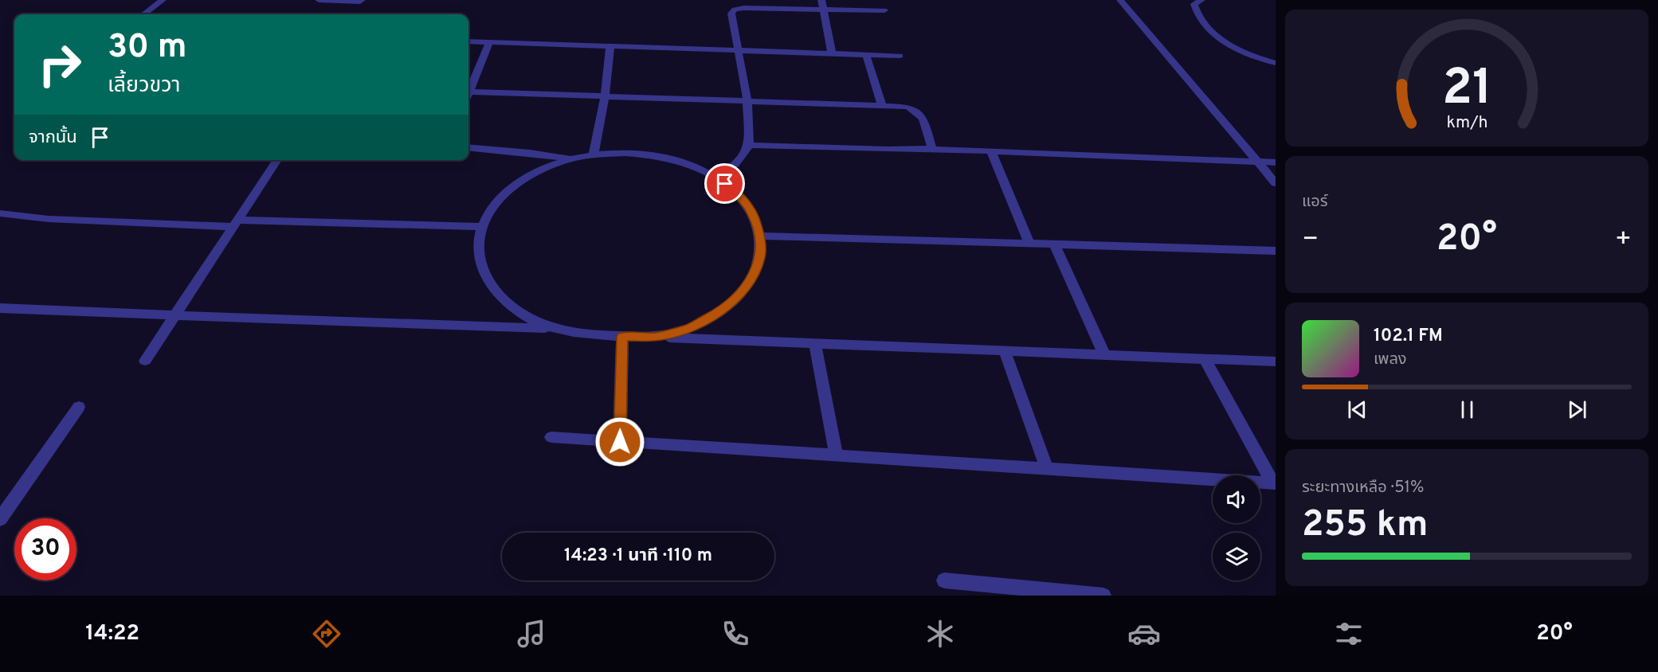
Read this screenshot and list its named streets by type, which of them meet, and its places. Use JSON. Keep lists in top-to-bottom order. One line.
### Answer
{"page":{"turn":["30 m","เลี้ยวขวา"],"then":"จากนั้น","tile":["แอร์",["ระยะทางเหลือ · 51%","255 km"]],"heat":["−","20°","+"],"song":["102.1 FM","เพลง"],"limit":"30","trip":"14:23 · 1 นาที · 110 m","tabs":["14:22","20°"],"gauge":["21","km/h"]}}
